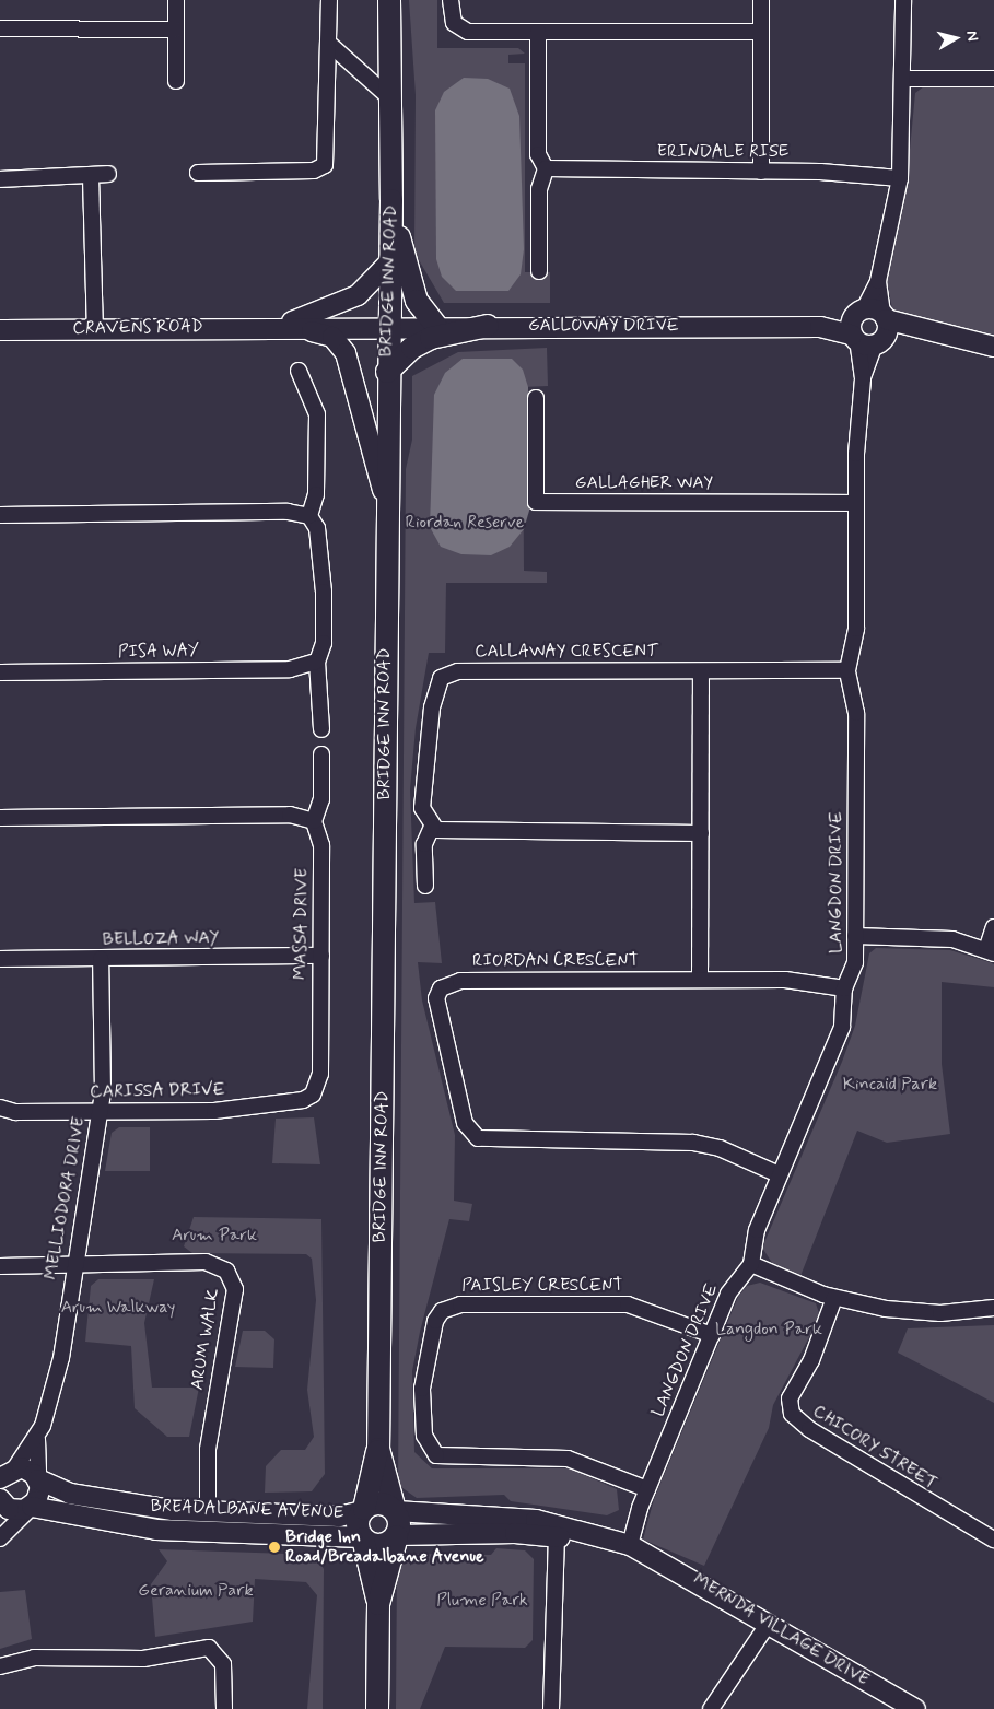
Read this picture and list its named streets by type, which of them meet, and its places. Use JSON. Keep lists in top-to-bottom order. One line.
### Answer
{"streets":{"main road":["BRIDGE INN ROAD"],"street":["ERINDALE RISE","GALLOWAY DRIVE","CRAVENS ROAD","GALLAGHER WAY","PISA WAY","CALLAWAY CRESCENT","LANGDON DRIVE","MASSA DRIVE","BELLOZA WAY","RIORDAN CRESCENT","CARISSA DRIVE","MELLIODORA DRIVE","PAISLEY CRESCENT","ARUM WALK","CHICORY STREET","BREADALBANE AVENUE","MERNDA VILLAGE DRIVE"]},"crossings":[["BRIDGE INN ROAD","GALLOWAY DRIVE"],["BRIDGE INN ROAD","CRAVENS ROAD"],["BRIDGE INN ROAD","BREADALBANE AVENUE"],["BRIDGE INN ROAD","MERNDA VILLAGE DRIVE"],["GALLOWAY DRIVE","CRAVENS ROAD"],["GALLOWAY DRIVE","LANGDON DRIVE"],["GALLAGHER WAY","LANGDON DRIVE"],["CALLAWAY CRESCENT","LANGDON DRIVE"],["LANGDON DRIVE","RIORDAN CRESCENT"],["LANGDON DRIVE","PAISLEY CRESCENT"],["LANGDON DRIVE","MERNDA VILLAGE DRIVE"],["MASSA DRIVE","BELLOZA WAY"],["MASSA DRIVE","CARISSA DRIVE"],["BELLOZA WAY","MELLIODORA DRIVE"],["CARISSA DRIVE","MELLIODORA DRIVE"],["MELLIODORA DRIVE","ARUM WALK"],["MELLIODORA DRIVE","BREADALBANE AVENUE"],["ARUM WALK","BREADALBANE AVENUE"],["BREADALBANE AVENUE","MERNDA VILLAGE DRIVE"]],"parks":["Riordan Reserve","Kincaid Park","Arum Park","Arum Walkway","Langdon Park","Geranium Park","Plume Park"],"places":["Bridge Inn Road/Breadalbane Avenue"],"north":"right"}
